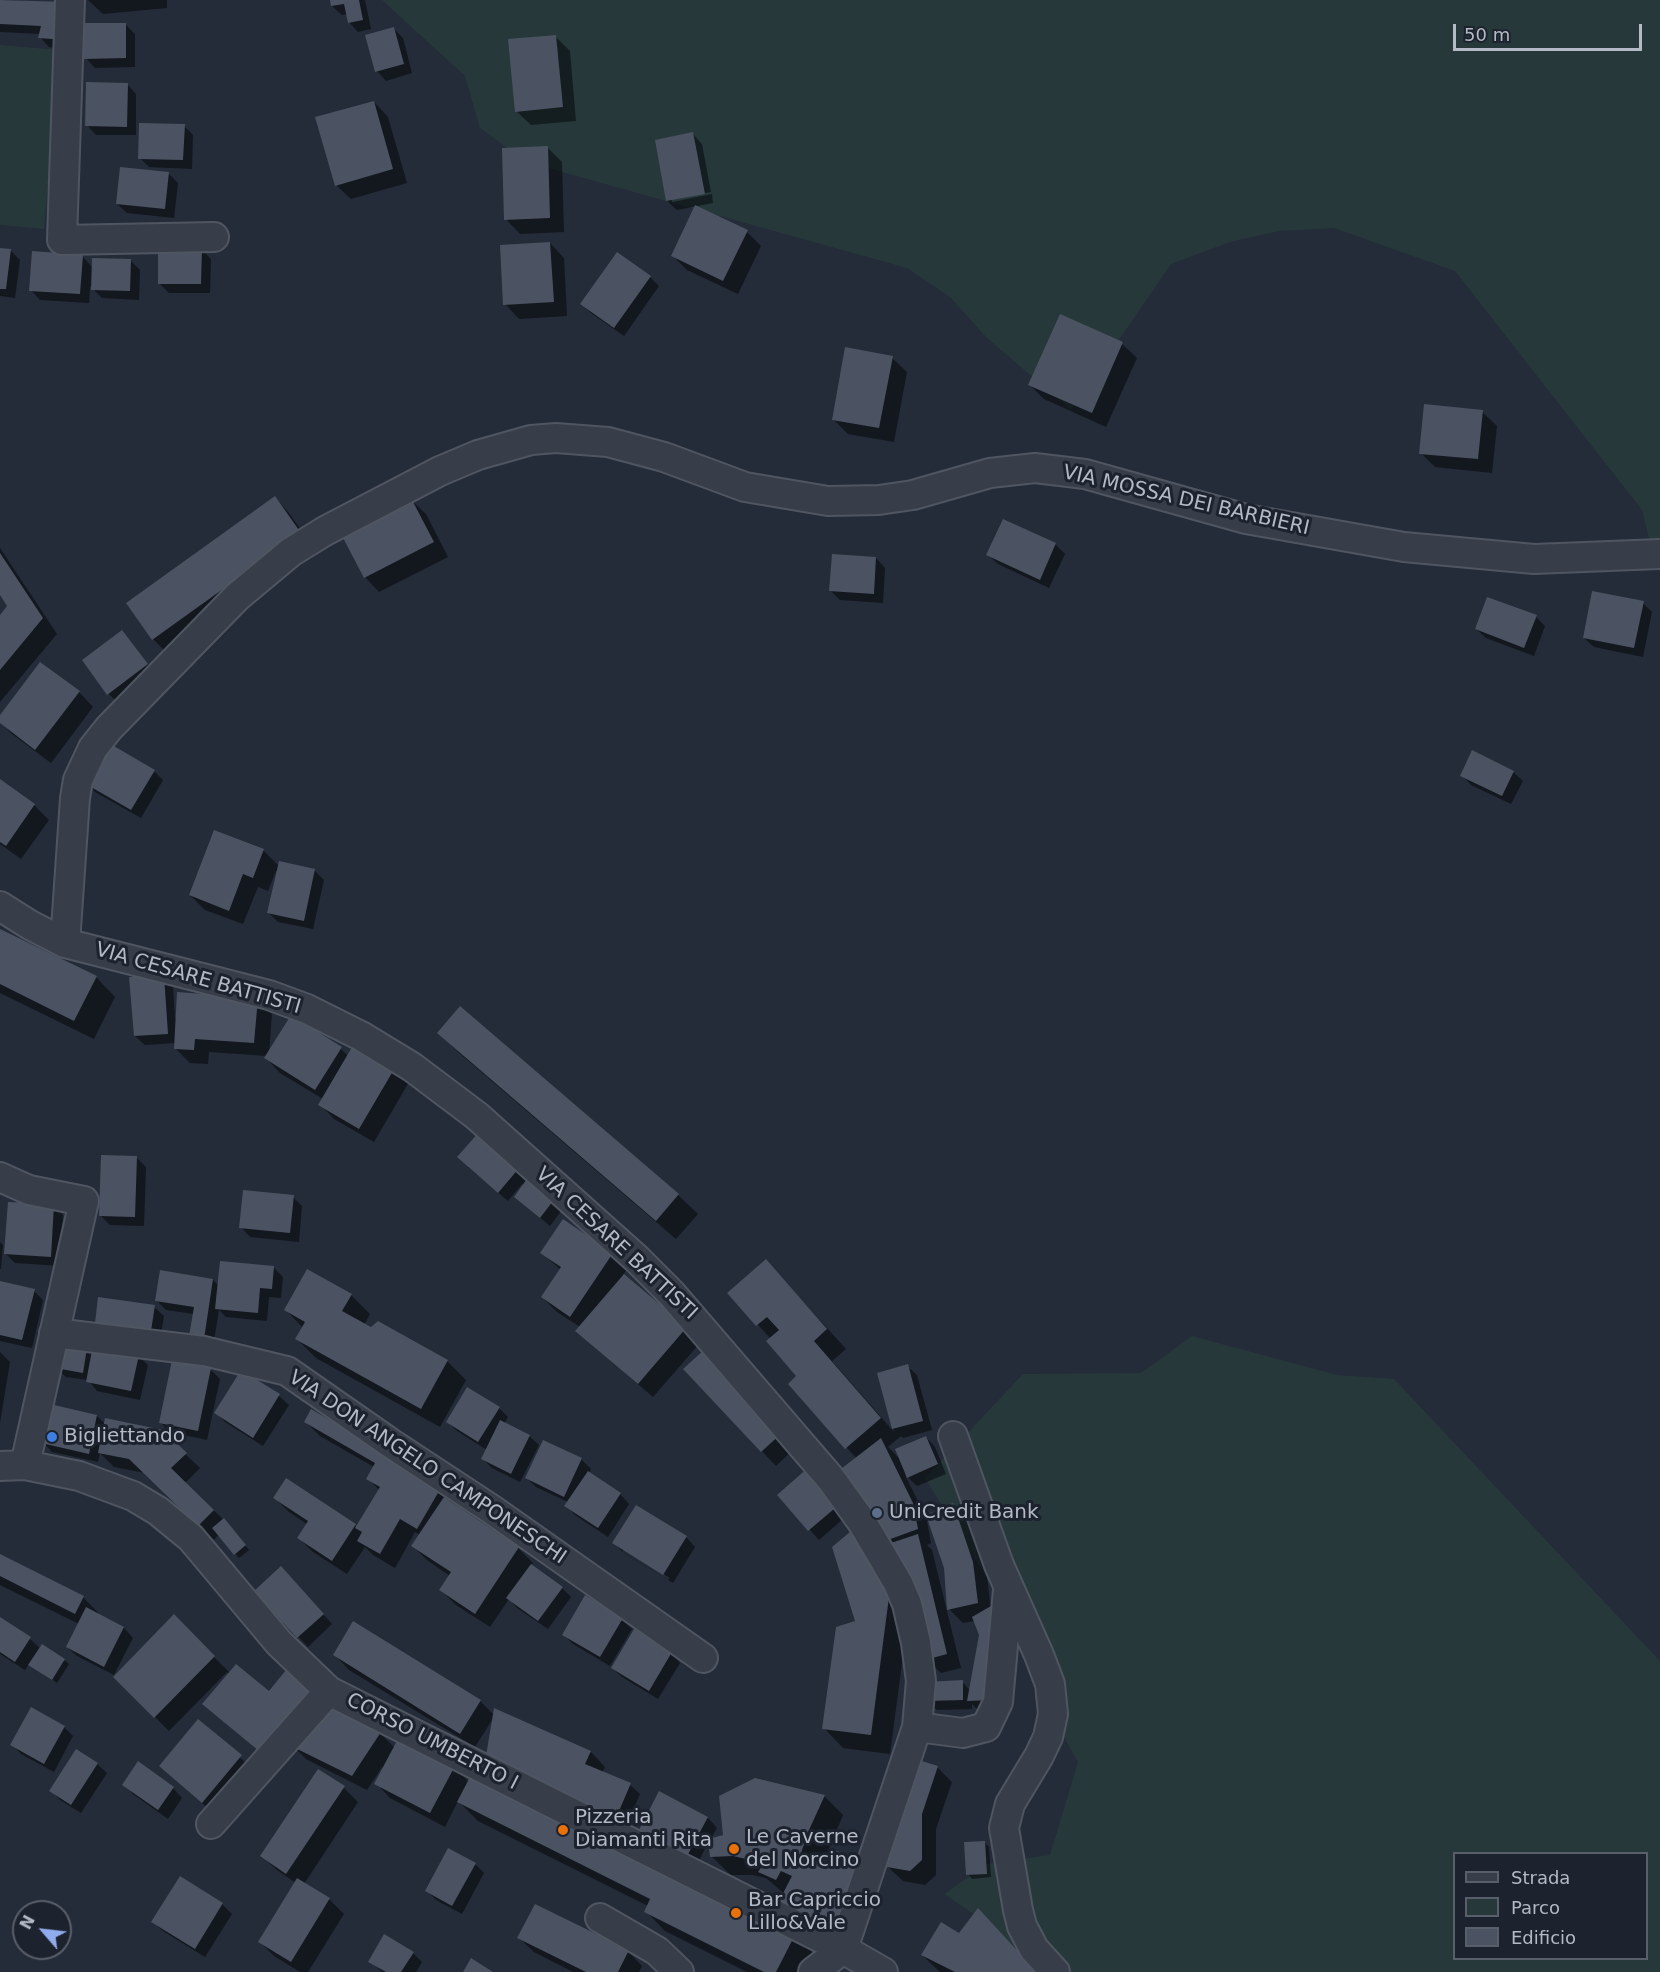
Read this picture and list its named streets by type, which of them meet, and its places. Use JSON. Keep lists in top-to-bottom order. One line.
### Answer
{"streets":{"street":["VIA MOSSA DEI BARBIERI","VIA CESARE BATTISTI","VIA DON ANGELO CAMPONESCHI","CORSO UMBERTO I"]},"crossings":[["VIA MOSSA DEI BARBIERI","VIA CESARE BATTISTI"],["VIA CESARE BATTISTI","CORSO UMBERTO I"]],"places":["Bigliettando","UniCredit Bank","Pizzeria Diamanti Rita","Le Caverne del Norcino","Bar Capriccio Lillo&Vale"],"legend":["Strada","Parco","Edificio"],"scale_bar":"50 m","north":"top left"}
